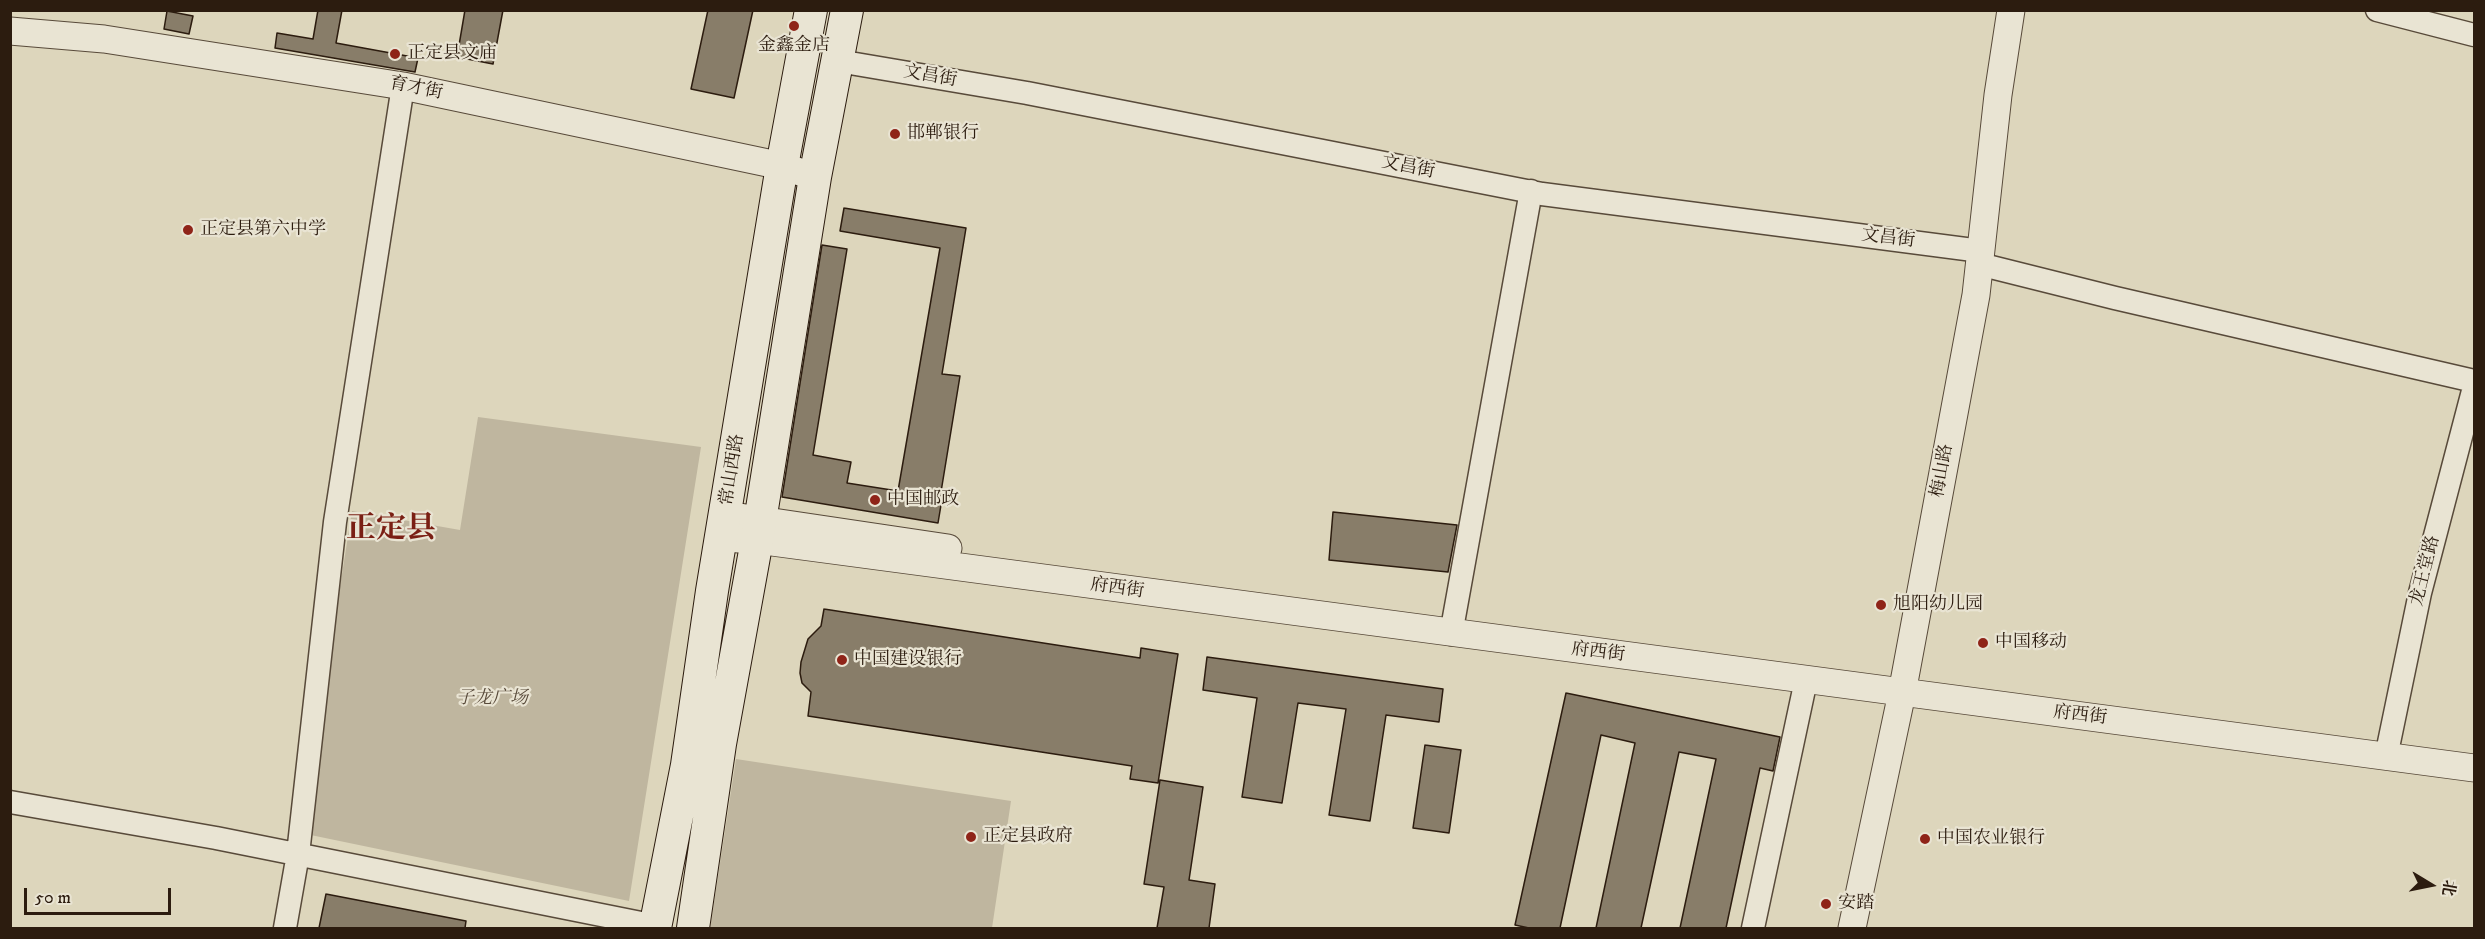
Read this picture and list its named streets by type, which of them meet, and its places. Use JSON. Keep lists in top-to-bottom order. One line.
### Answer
{"streets":{"main road":["常山西路"],"street":["文昌街","育才街","梅山路","龙王堂路","府西街"]},"crossings":[["文昌街","常山西路"],["文昌街","梅山路"],["育才街","常山西路"],["常山西路","府西街"],["梅山路","府西街"]],"districts":["正定县"],"parks":["子龙广场"],"places":["金鑫金店","正定县文庙","邯郸银行","正定县第六中学","中国邮政","旭阳幼儿园","中国移动","中国建设银行","正定县政府","中国农业银行","安踏"],"scale_bar":"50 m","north":"right"}
